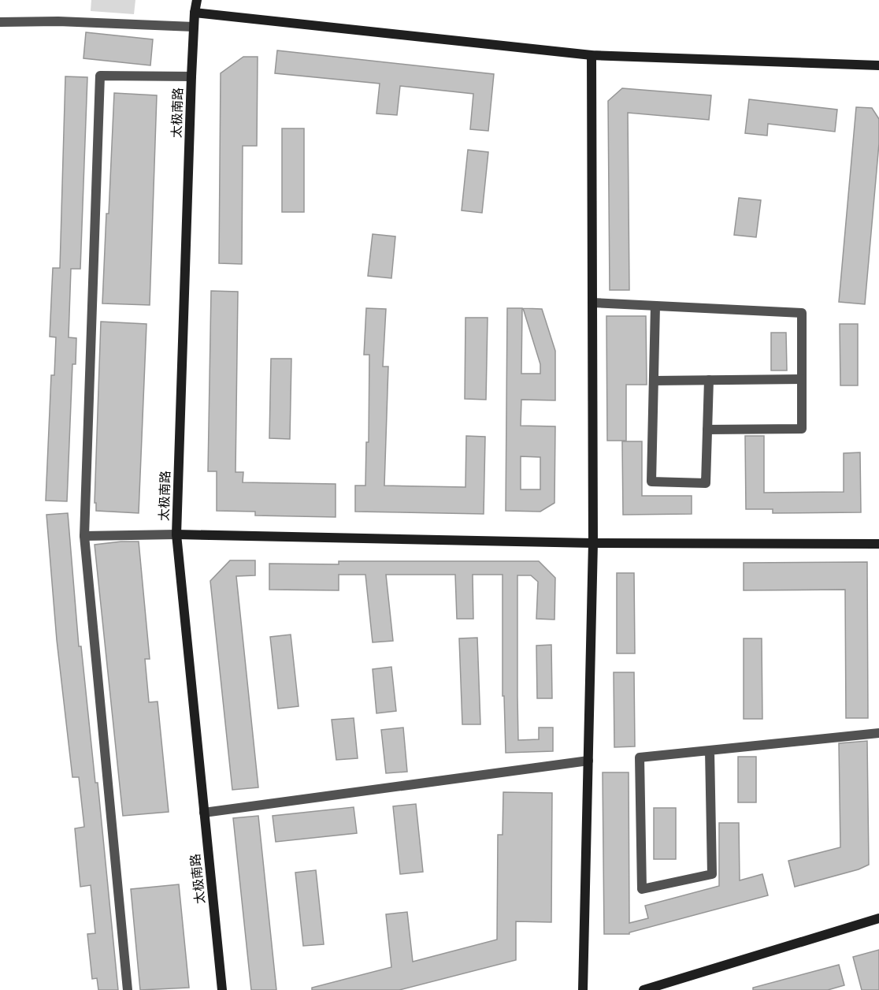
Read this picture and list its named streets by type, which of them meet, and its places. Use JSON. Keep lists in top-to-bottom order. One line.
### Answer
{"streets":{"street":["太极南路"]}}
